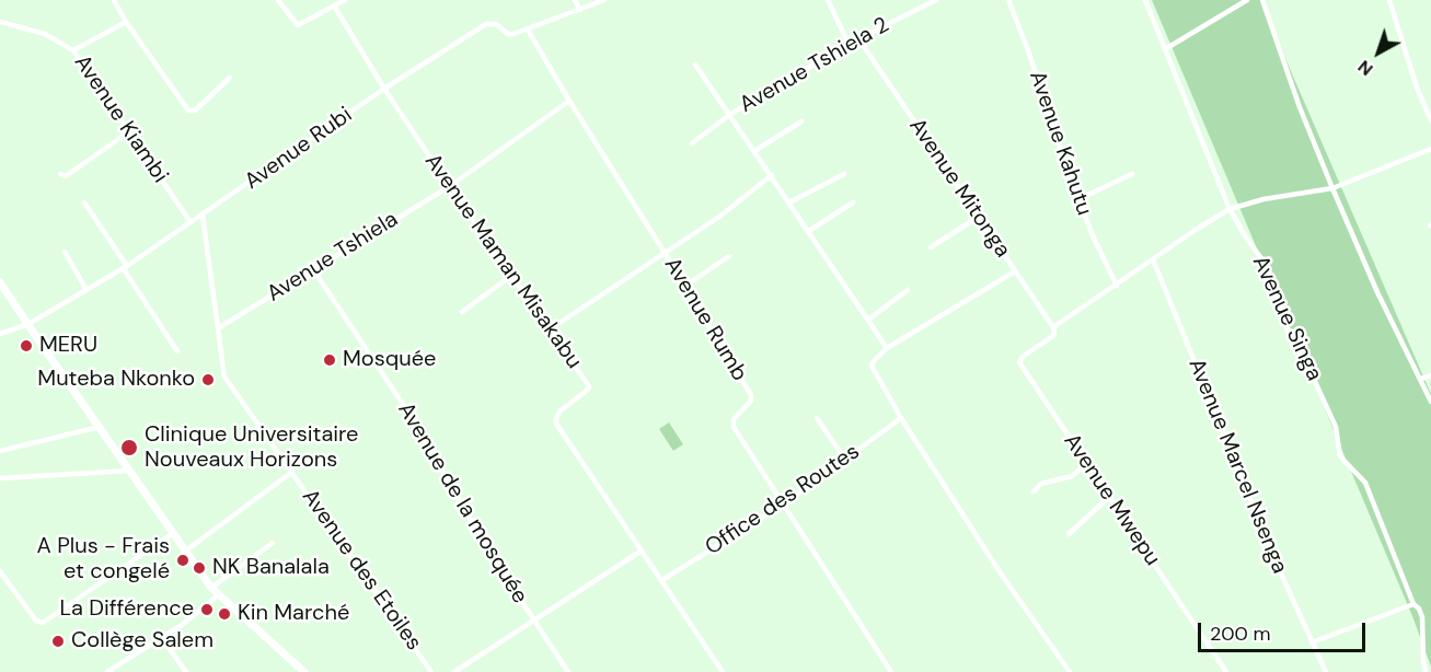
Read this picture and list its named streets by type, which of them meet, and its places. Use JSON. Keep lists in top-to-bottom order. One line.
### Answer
{"streets":{"street":["Avenue Tshiela 2","Avenue Kiambi","Avenue Kahutu","Avenue Rubi","Avenue Mitonga","Avenue Tshiela","Avenue Maman Misakabu","Avenue Singa","Avenue Rumb","Avenue Marcel Nsenga","Office des Routes","Avenue Mwepu","Avenue de la mosquée","Avenue des Etoiles"]},"crossings":[["Avenue Tshiela 2","Avenue Mitonga"],["Avenue Kiambi","Avenue Rubi"],["Avenue Rubi","Avenue Maman Misakabu"],["Avenue Rubi","Avenue Rumb"],["Avenue Rubi","Avenue des Etoiles"],["Avenue Mitonga","Avenue Mwepu"],["Avenue Tshiela","Avenue Maman Misakabu"],["Avenue Tshiela","Avenue Rumb"],["Avenue Tshiela","Avenue de la mosquée"],["Avenue Tshiela","Avenue des Etoiles"],["Avenue Maman Misakabu","Office des Routes"],["Avenue Rumb","Office des Routes"]],"places":["MERU","Mosquée","Muteba Nkonko","Clinique Universitaire Nouveaux Horizons","A Plus - Frais et congelé","NK Banalala","La Différence","Kin Marché","Collège Salem"],"scale_bar":"200 m","north":"bottom left"}
